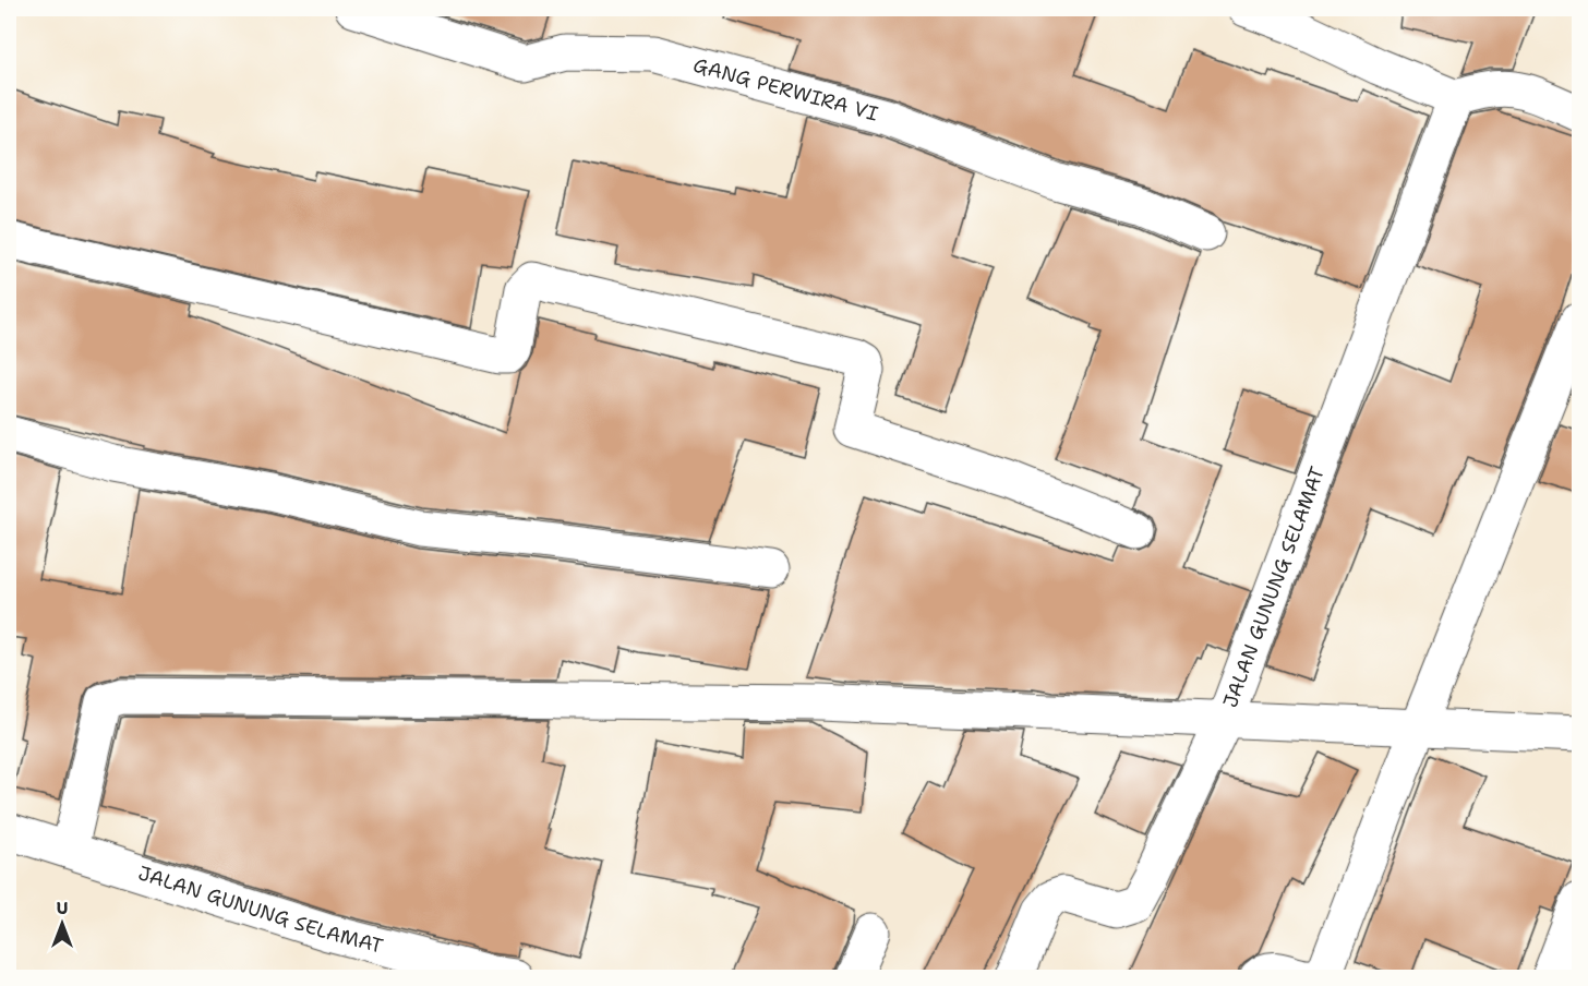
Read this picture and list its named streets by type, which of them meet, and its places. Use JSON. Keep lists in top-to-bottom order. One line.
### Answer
{"streets":{"street":["GANG PERWIRA VI","JALAN GUNUNG SELAMAT"]},"north":"top"}
